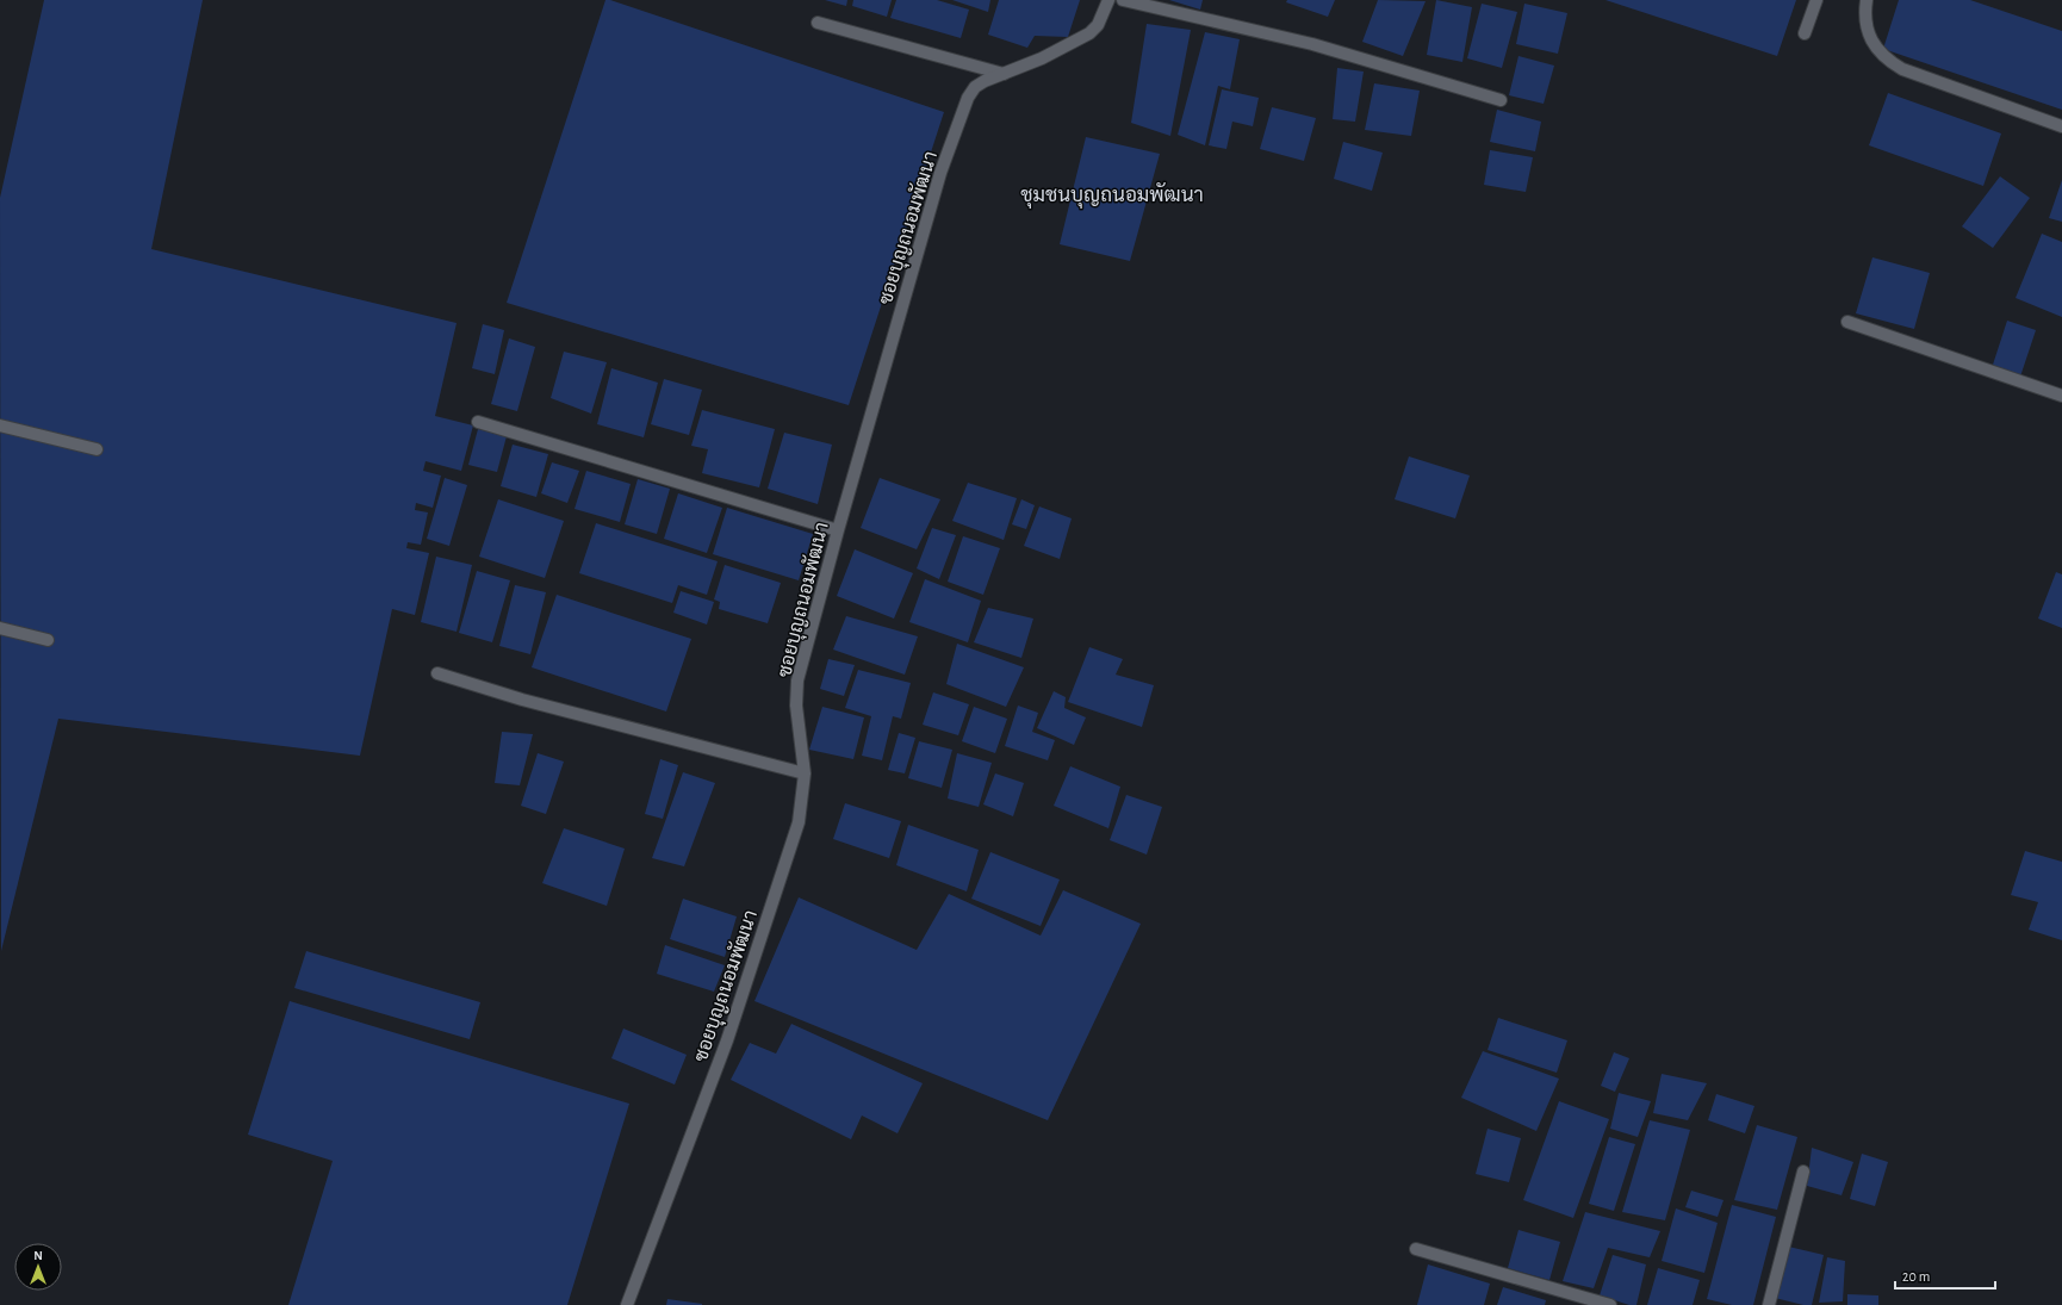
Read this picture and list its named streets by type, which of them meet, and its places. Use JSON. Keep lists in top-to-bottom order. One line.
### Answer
{"streets":{"street":["ซอยบุญถนอมพัฒนา"]},"districts":["ชุมชนบุญถนอมพัฒนา"],"scale_bar":"20 m","north":"top"}
